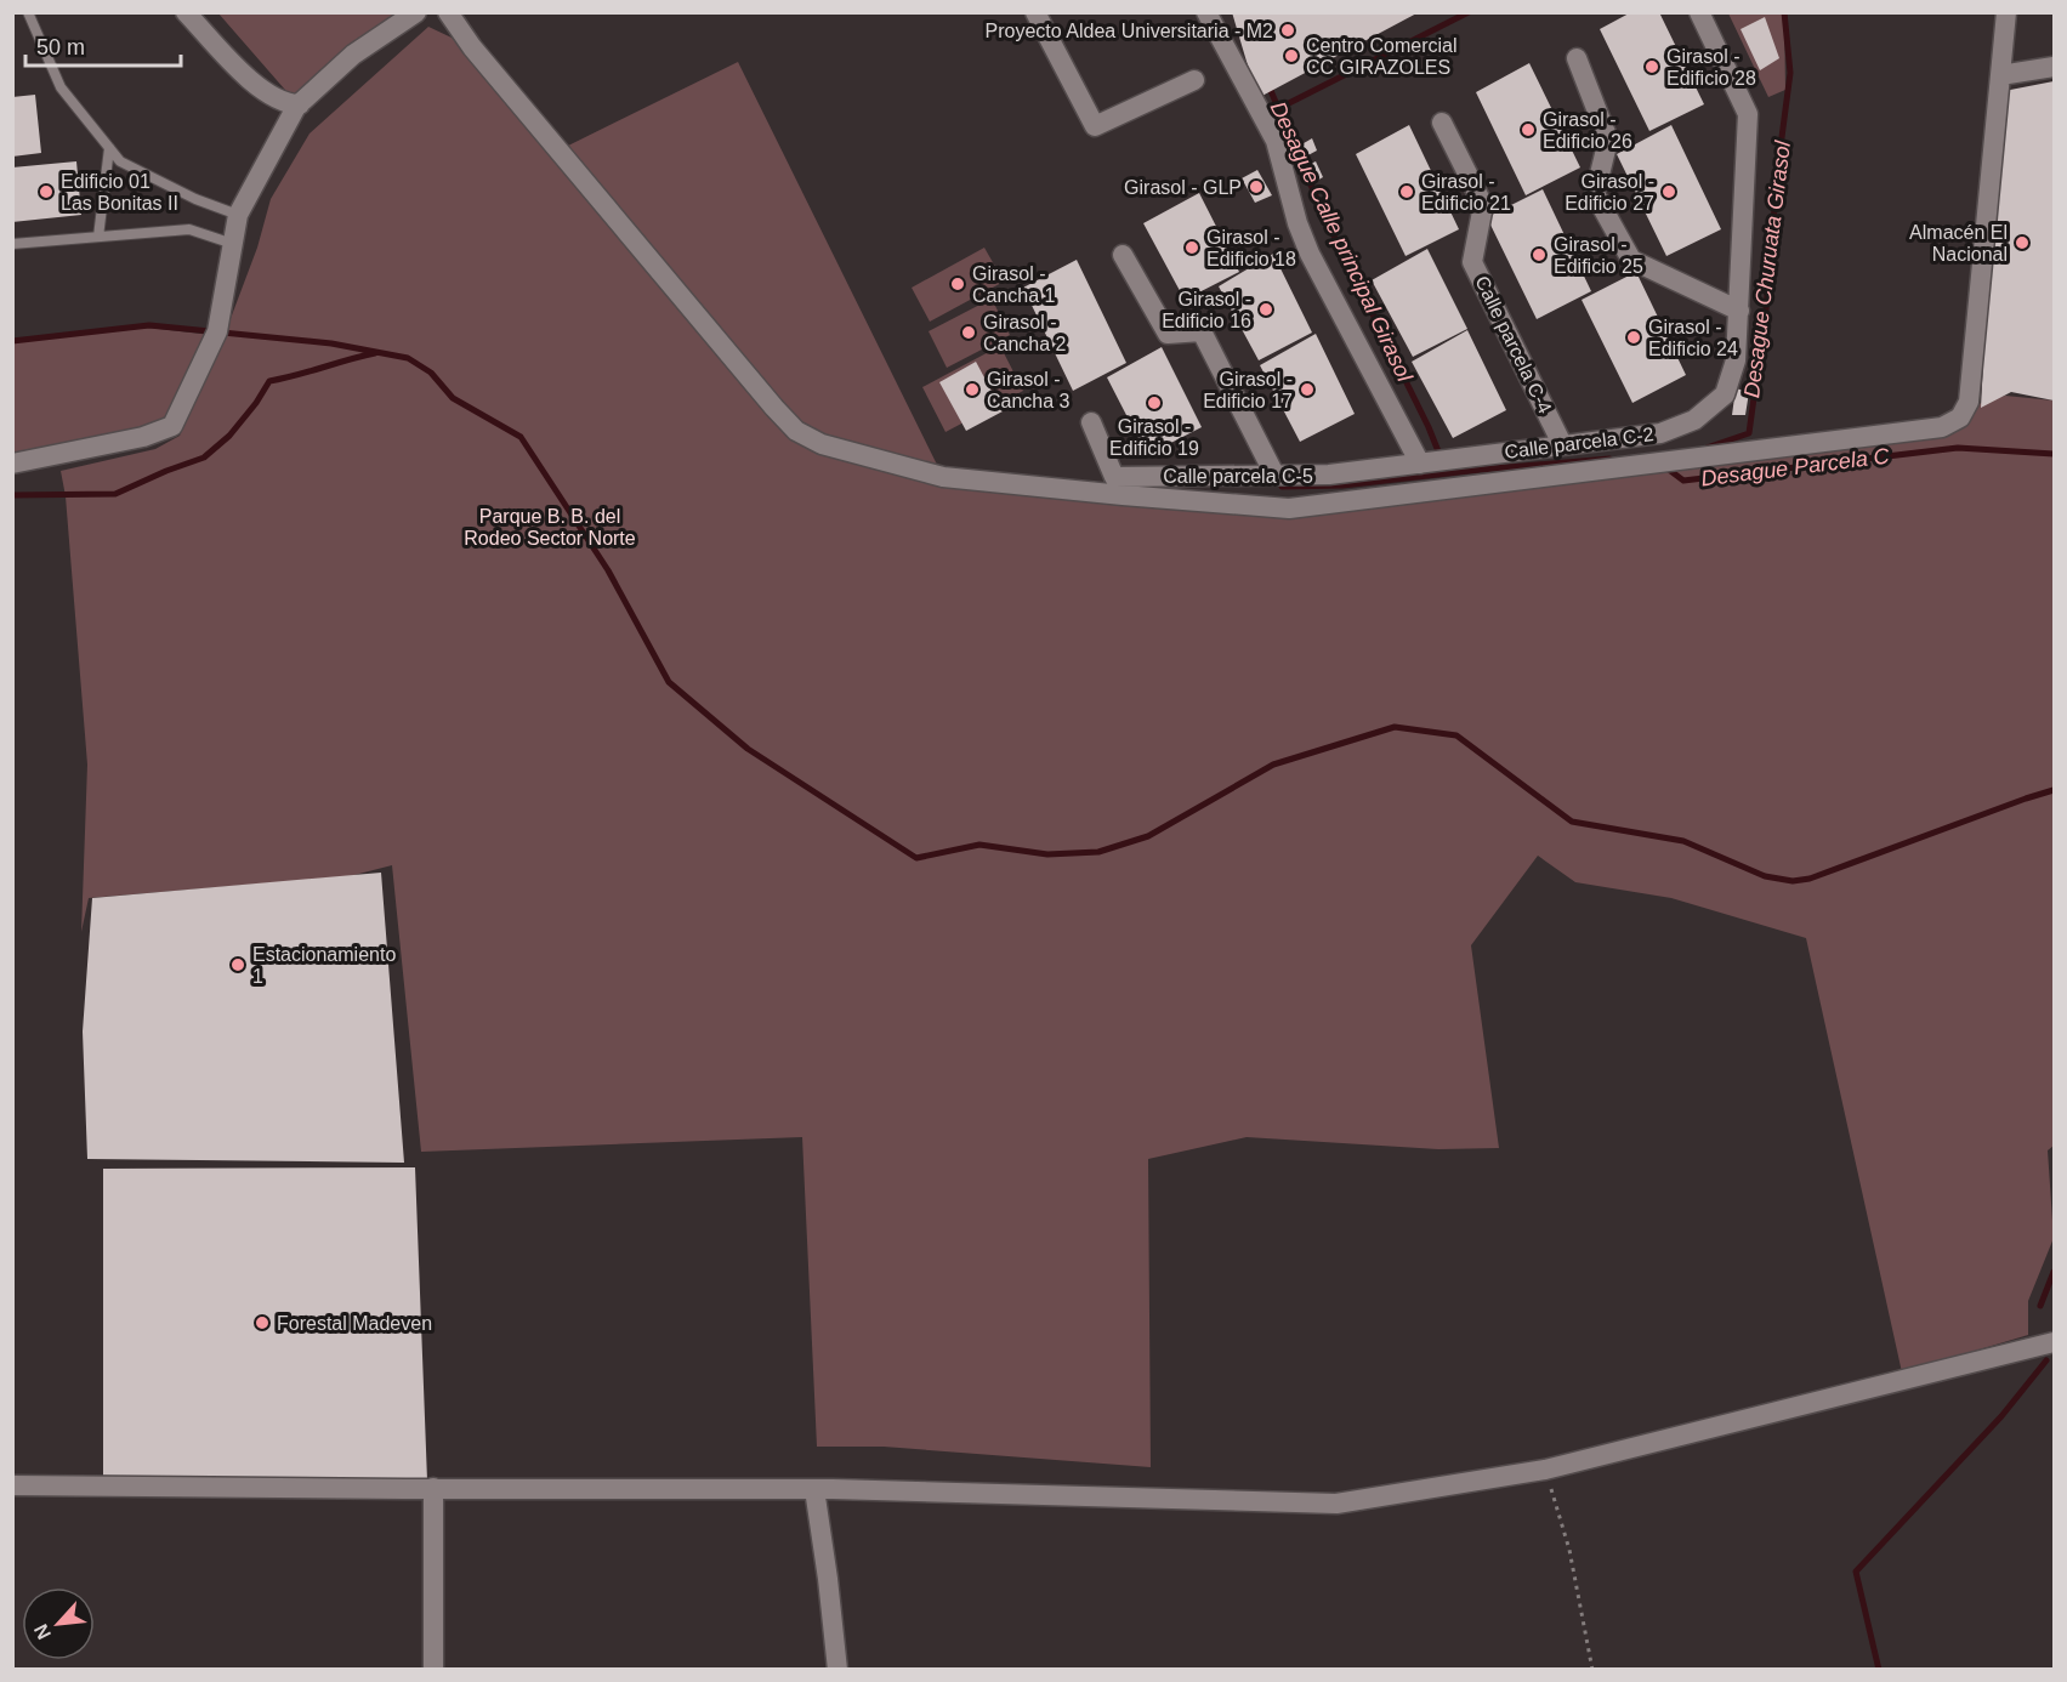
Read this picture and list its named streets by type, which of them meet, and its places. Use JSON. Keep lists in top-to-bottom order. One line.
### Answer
{"streets":{"street":["Calle parcela C-4","Calle parcela C-2","Calle parcela C-5"]},"crossings":[["Calle parcela C-4","Calle parcela C-2"],["Calle parcela C-2","Calle parcela C-5"]],"water":["Desague Calle principal Girasol","Desague Churuata Girasol","Desague Parcela C"],"parks":["Parque B. B. del Rodeo Sector Norte"],"places":["Proyecto Aldea Universitaria - M2","Centro Comercial CC GIRAZOLES","Girasol - Edificio 28","Girasol - Edificio 26","Girasol - GLP","Edificio 01 Las Bonitas II","Girasol - Edificio 21","Girasol - Edificio 27","Almacén El Nacional","Girasol - Edificio 18","Girasol - Edificio 25","Girasol - Cancha 1","Girasol - Edificio 16","Girasol - Cancha 2","Girasol - Edificio 24","Girasol - Cancha 3","Girasol - Edificio 17","Girasol - Edificio 19","Estacionamiento 1","Forestal Madeven"],"scale_bar":"50 m","north":"bottom left"}
